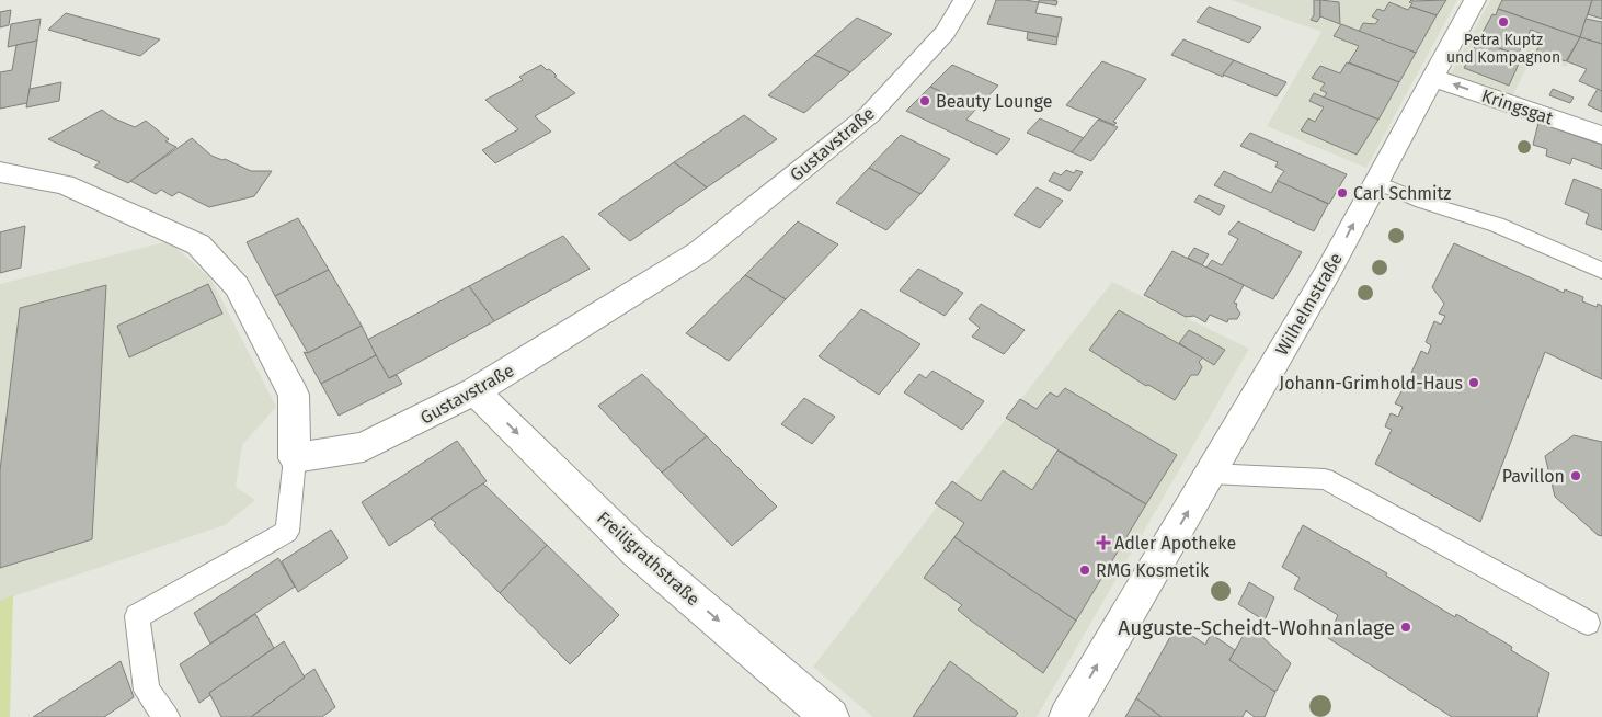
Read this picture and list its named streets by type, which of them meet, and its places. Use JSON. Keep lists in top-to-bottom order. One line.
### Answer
{"streets":{"street":["Kringsgat","Gustavstraße","Wilhelmstraße","Freiligrathstraße"]},"crossings":[["Kringsgat","Wilhelmstraße"],["Gustavstraße","Freiligrathstraße"]],"one_way":["Kringsgat","Wilhelmstraße","Freiligrathstraße"],"places":{"other":["Petra Kuptz und Kompagnon","Beauty Lounge","Carl Schmitz","Johann-Grimhold-Haus","Pavillon","RMG Kosmetik","Auguste-Scheidt-Wohnanlage"],"health":["Adler Apotheke"]}}
